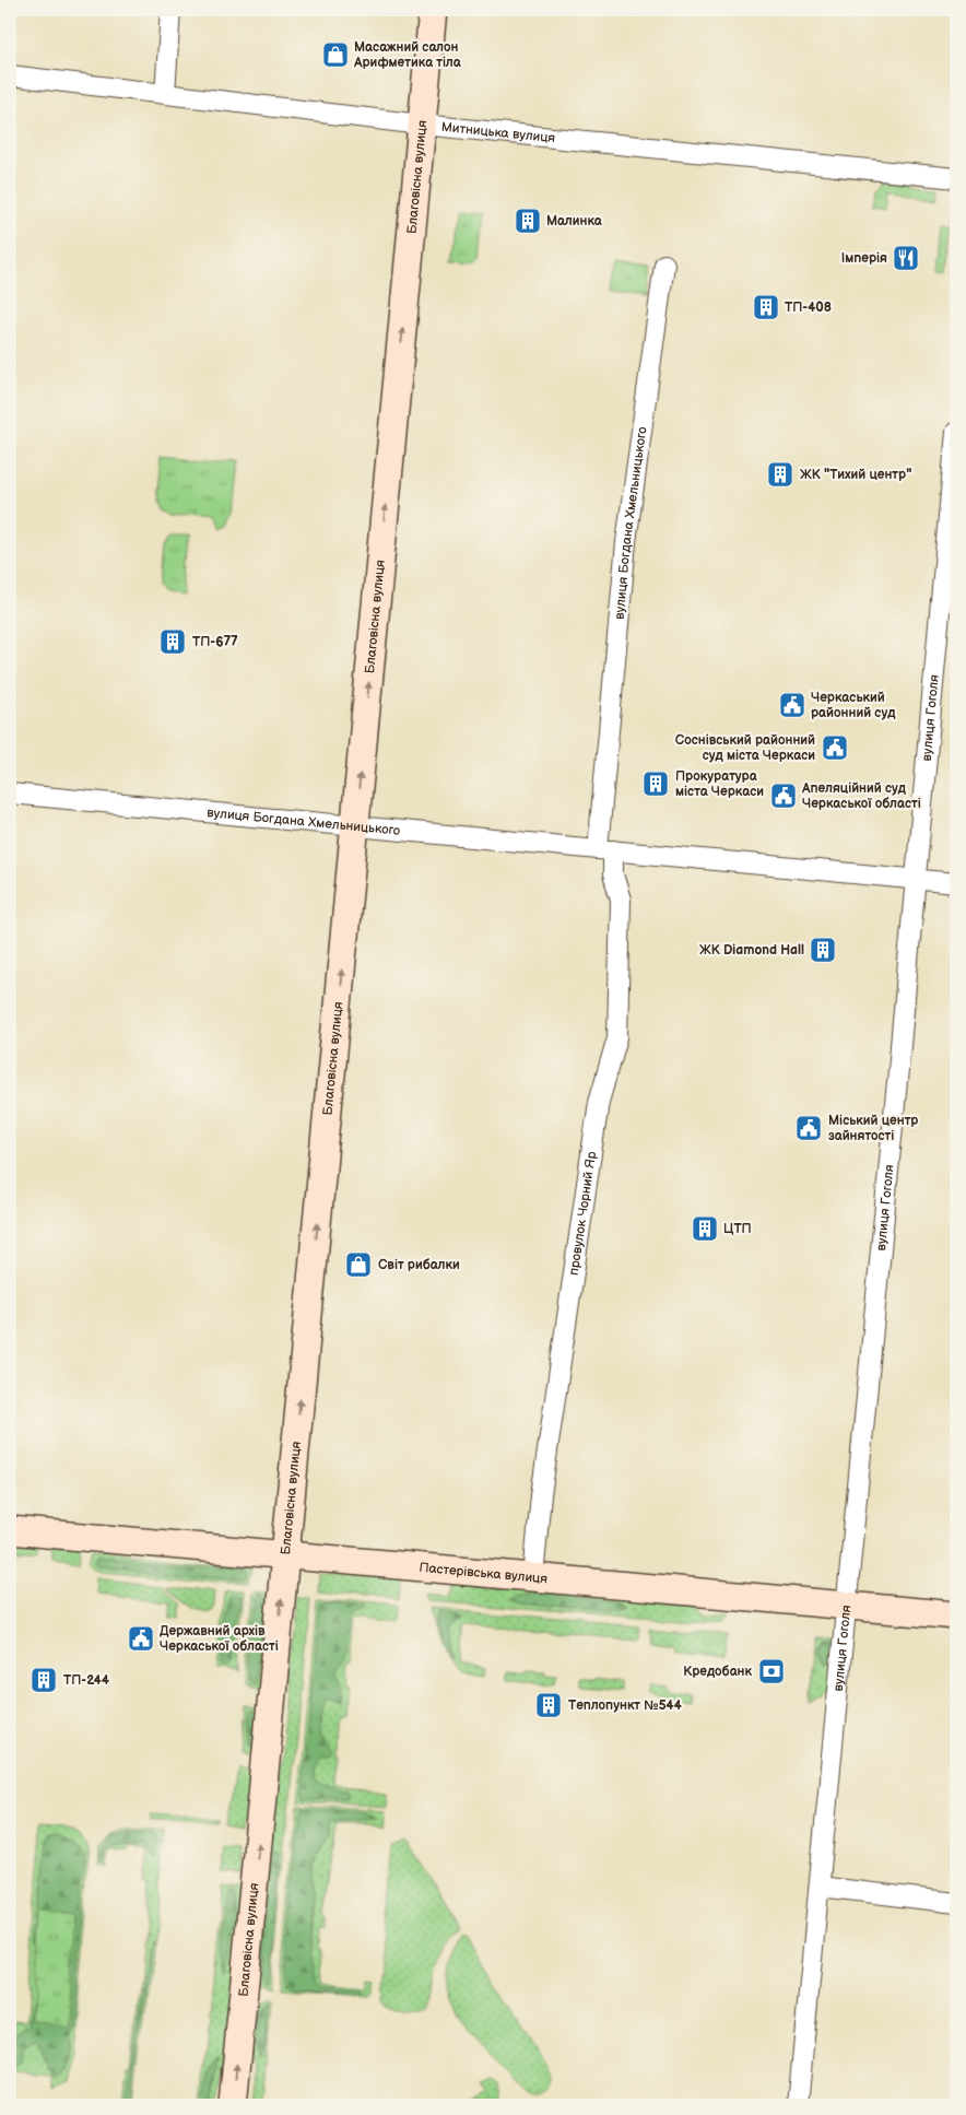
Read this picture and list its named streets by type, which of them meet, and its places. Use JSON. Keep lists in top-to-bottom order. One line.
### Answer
{"streets":{"main road":["Благовісна вулиця","Пастерівська вулиця"],"street":["Митницька вулиця","вулиця Богдана Хмельницького","вулиця Гоголя","провулок Чорний Яр"]},"crossings":[["Митницька вулиця","Благовісна вулиця"],["Благовісна вулиця","вулиця Богдана Хмельницького"],["Благовісна вулиця","Пастерівська вулиця"],["вулиця Богдана Хмельницького","вулиця Гоголя"],["вулиця Богдана Хмельницького","провулок Чорний Яр"],["вулиця Гоголя","Пастерівська вулиця"],["провулок Чорний Яр","Пастерівська вулиця"]],"one_way":["Благовісна вулиця"],"places":{"shop":["Масажний салон Арифметика тіла","Світ рибалки"],"building":["Малинка","ТП-408","ЖК \"Тихий центр\"","ТП-677","Прокуратура міста Черкаси","ЖК Diamond Hall","ЦТП","ТП-244","Теплопункт №544"],"restaurant":["Імперія"],"public building":["Черкаський районний суд","Соснівський районний суд міста Черкаси","Апеляційний суд Черкаської області","Міський центр зайнятості","Державний архів Черкаської області"],"bank":["Кредобанк"]}}
